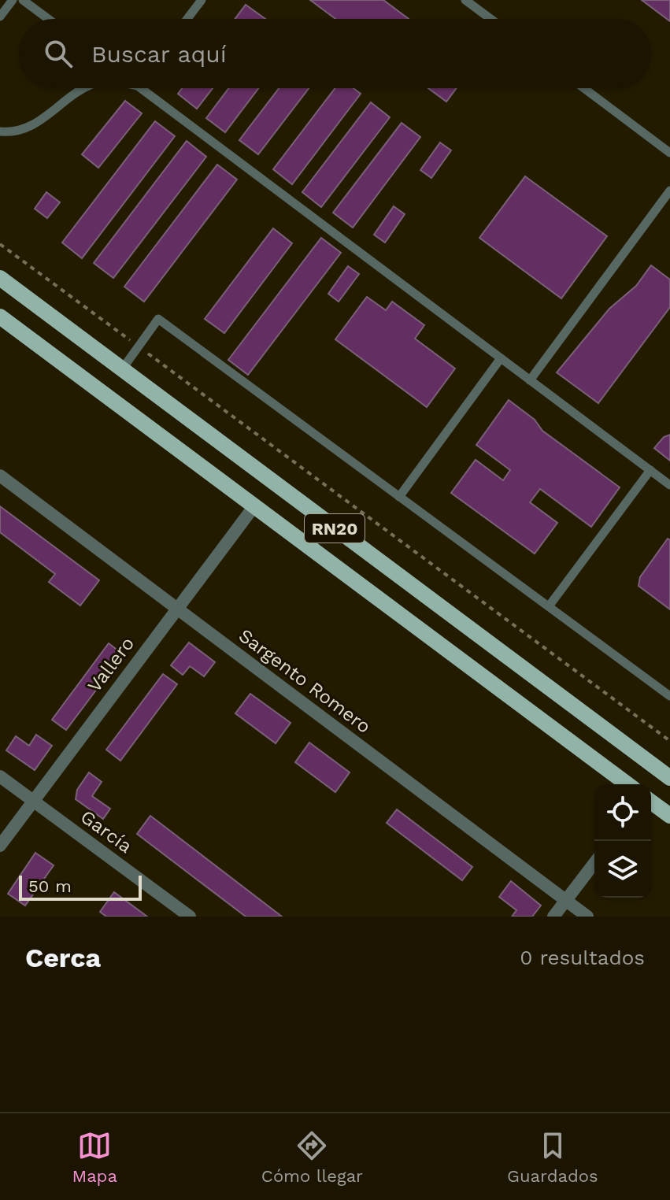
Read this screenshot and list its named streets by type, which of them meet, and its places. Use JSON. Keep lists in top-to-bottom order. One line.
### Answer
{"streets":{"main road":["RN20"],"street":["Vallero","Sargento Romero","García"]},"crossings":[["RN20","Vallero"],["Vallero","Sargento Romero"],["Vallero","García"]],"scale_bar":"50 m","page":{"search":"Buscar aquí","scale":"50 m","heading":["Cerca","0 resultados"],"nav":["Mapa","Cómo llegar","Guardados"]}}
